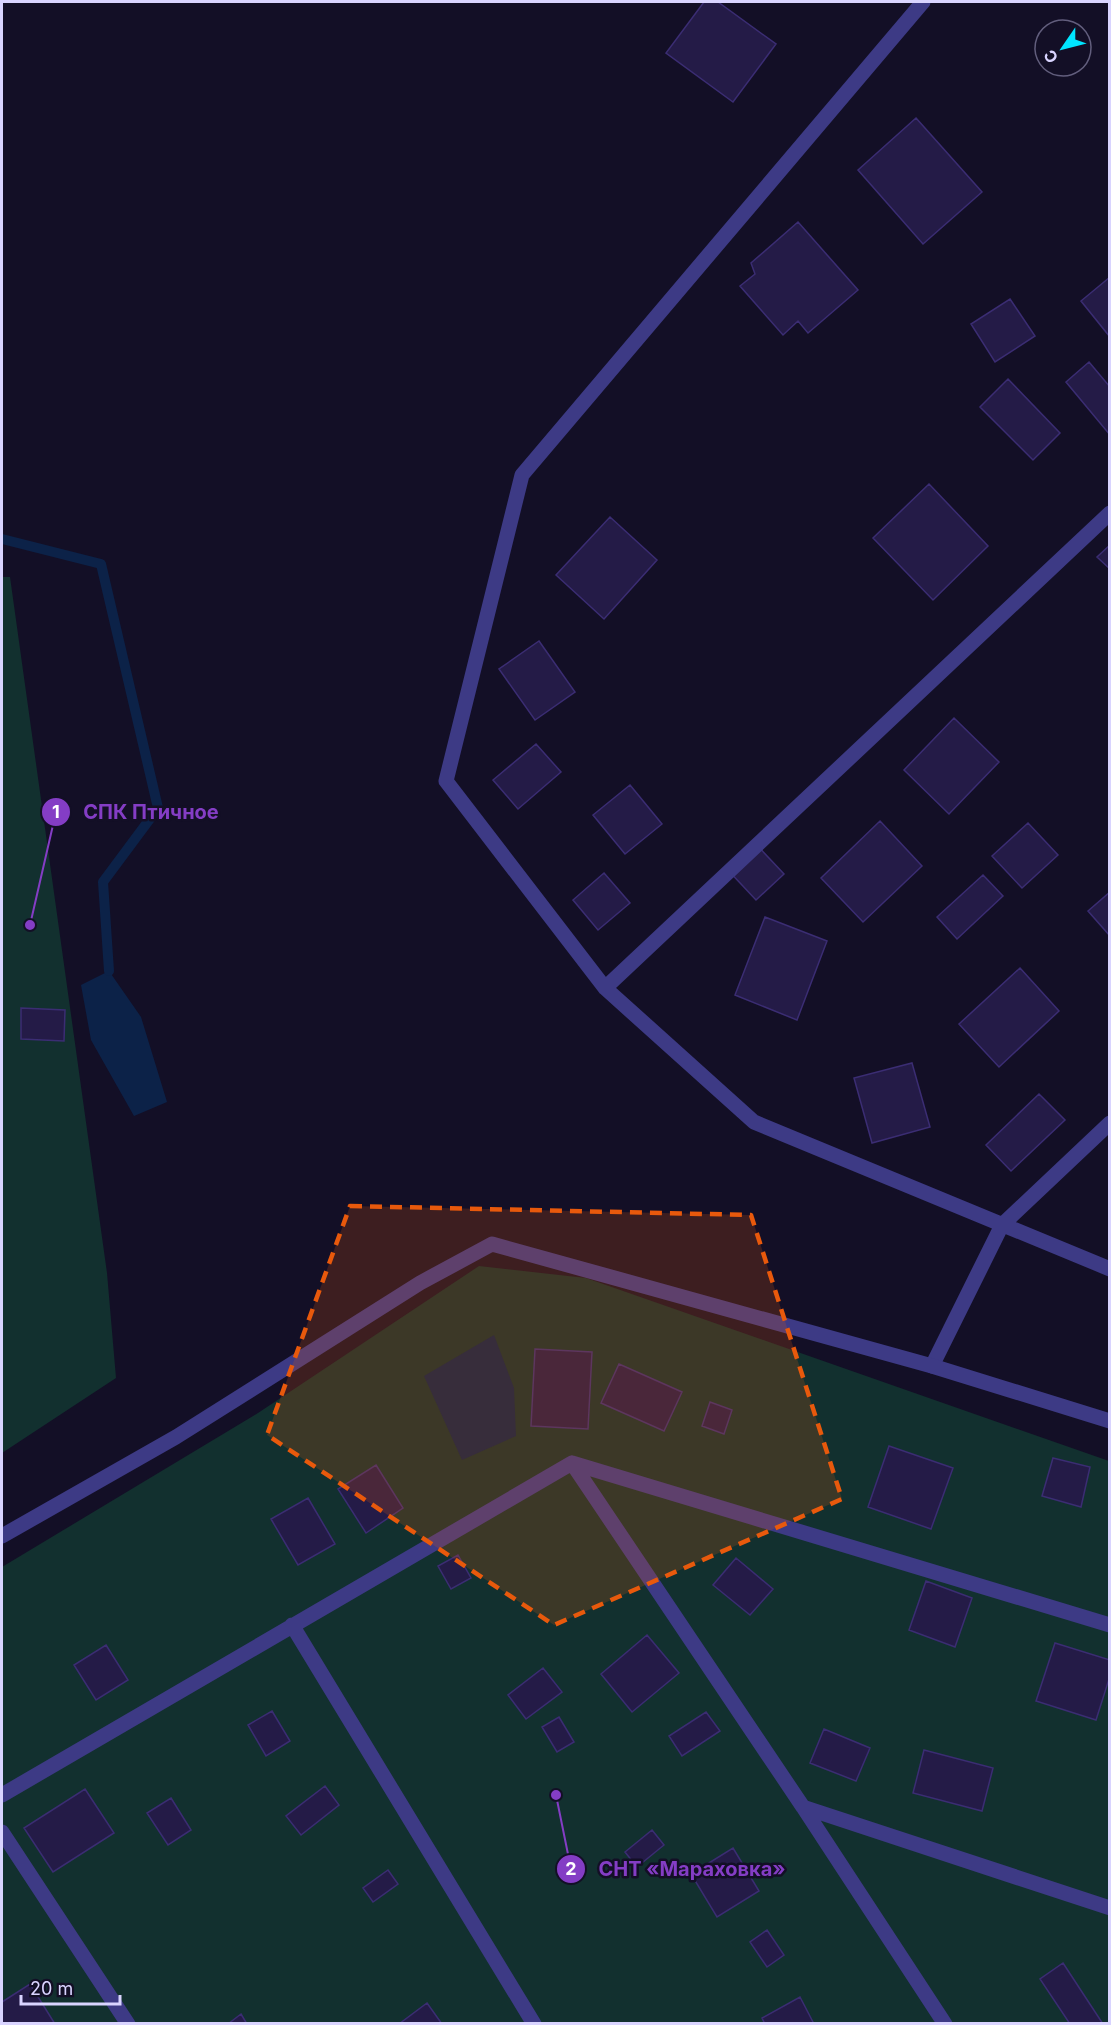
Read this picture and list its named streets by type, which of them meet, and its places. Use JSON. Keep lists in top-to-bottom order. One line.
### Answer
{"places":["СПК Птичное","СНТ «Мараховка»"],"scale_bar":"20 m","north":"bottom left"}
